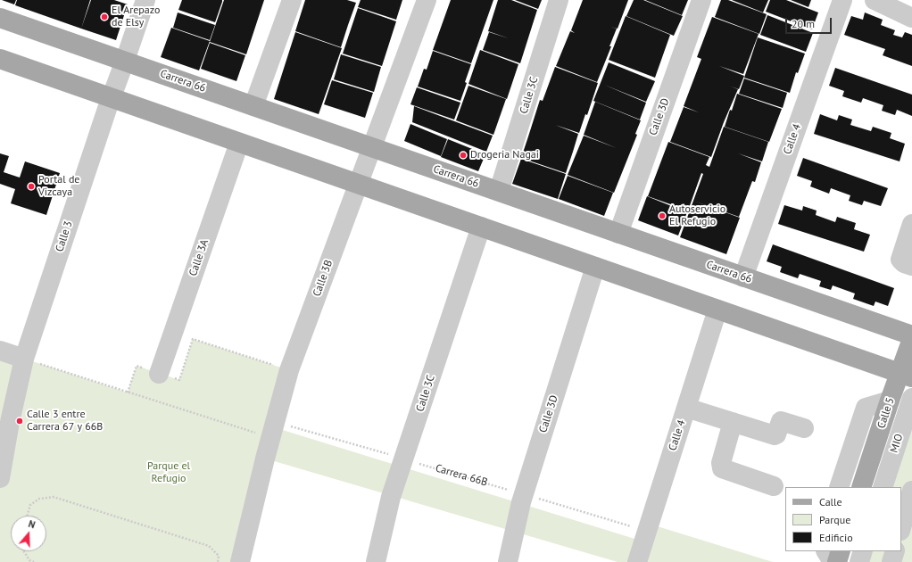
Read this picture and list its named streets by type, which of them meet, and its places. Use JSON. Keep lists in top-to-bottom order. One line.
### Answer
{"streets":{"main road":["Carrera 66","Calle 5"],"street":["Calle 3C","Calle 3D","Calle 4","Calle 3","Calle 3A","Calle 3B","MIO"],"path":["Carrera 66B"]},"crossings":[["Carrera 66","Calle 3C"],["Carrera 66","Calle 3D"],["Carrera 66","Calle 4"],["Carrera 66","Calle 3"],["Carrera 66","Calle 3B"],["Calle 3C","Carrera 66B"],["Calle 3D","Carrera 66B"],["Calle 4","Carrera 66B"],["Calle 3","Carrera 66B"],["Calle 3B","Carrera 66B"]],"parks":["Parque el Refugio"],"places":["El Arepazo de Elsy","Drogeria Nagai","Portal de Vizcaya","Autoservicio El Refugio","Calle 3 entre Carrera 67 y 66B"],"legend":["Calle","Parque","Edificio"],"scale_bar":"20 m","north":"top"}
